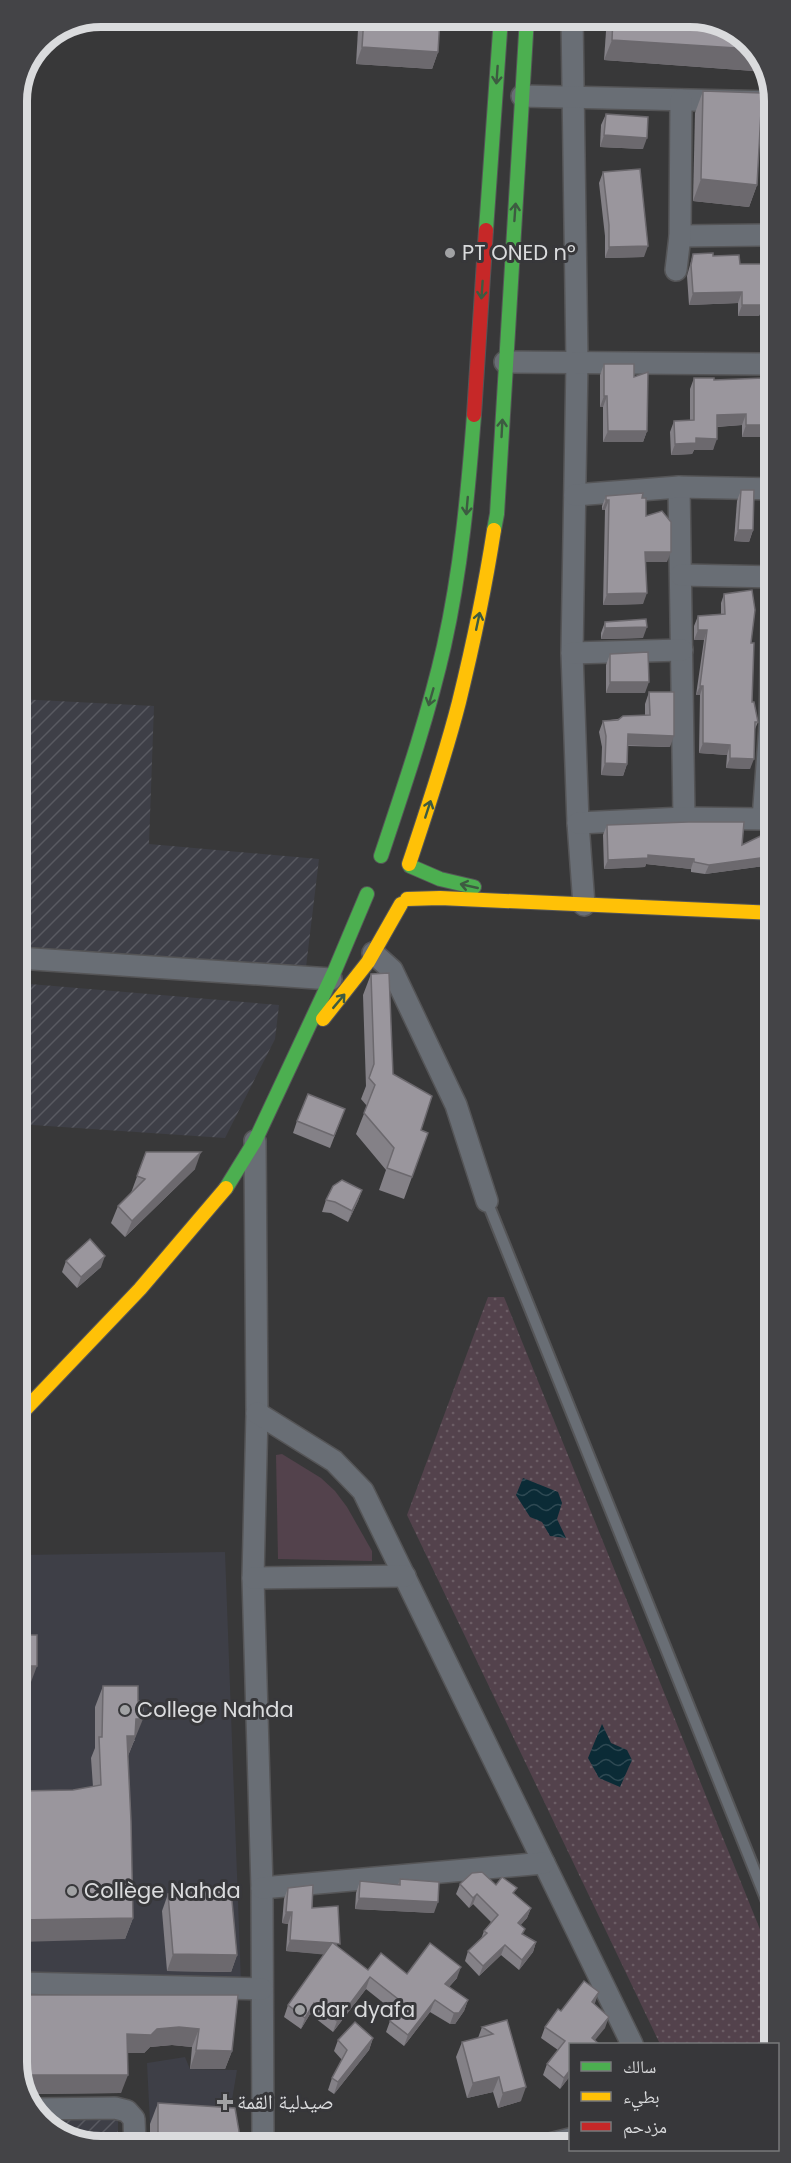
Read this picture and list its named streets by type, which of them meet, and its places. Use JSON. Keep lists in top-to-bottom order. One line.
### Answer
{"places":{"other":["PT ONED n°","College Nahda","Collège Nahda","dar dyafa"],"health":["صيدلية القمة"]},"legend":["سالك","بطيء","مزدحم"]}
